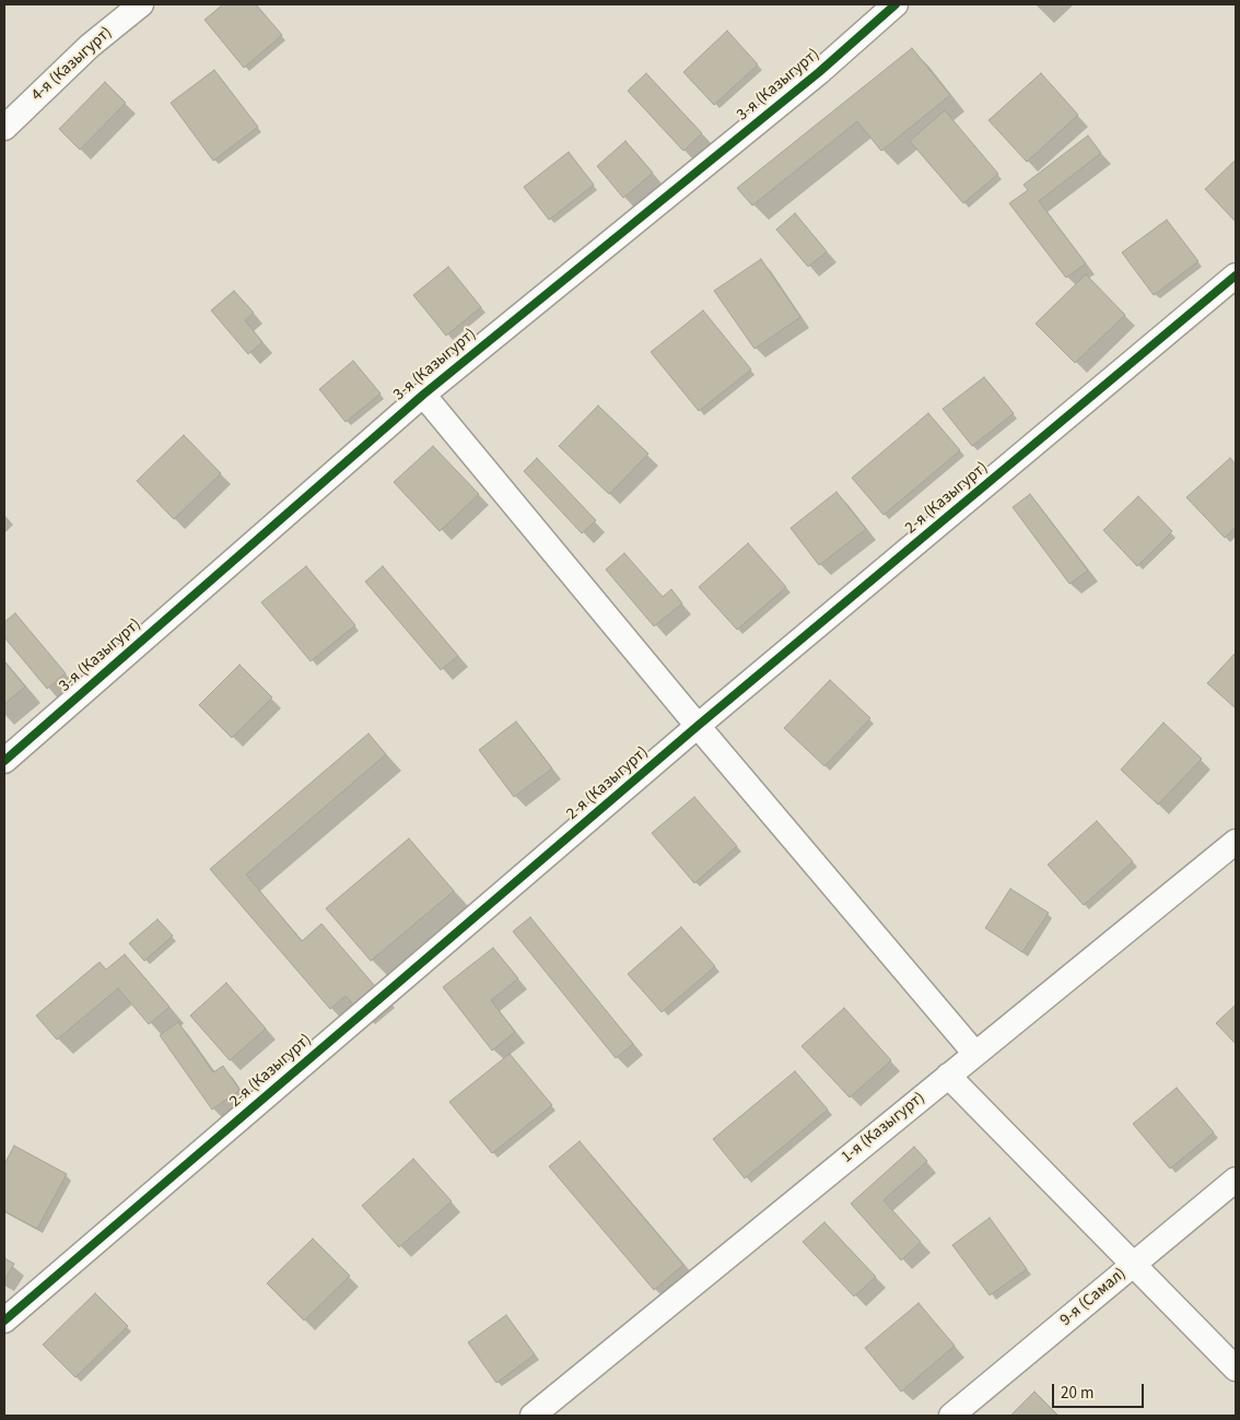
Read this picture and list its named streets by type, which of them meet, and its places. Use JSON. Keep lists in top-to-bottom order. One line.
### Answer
{"streets":{"street":["4-я (Казыгурт)","3-я (Казыгурт)","2-я (Казыгурт)","1-я (Казыгурт)","9-я (Самал)"]},"scale_bar":"20 m"}
